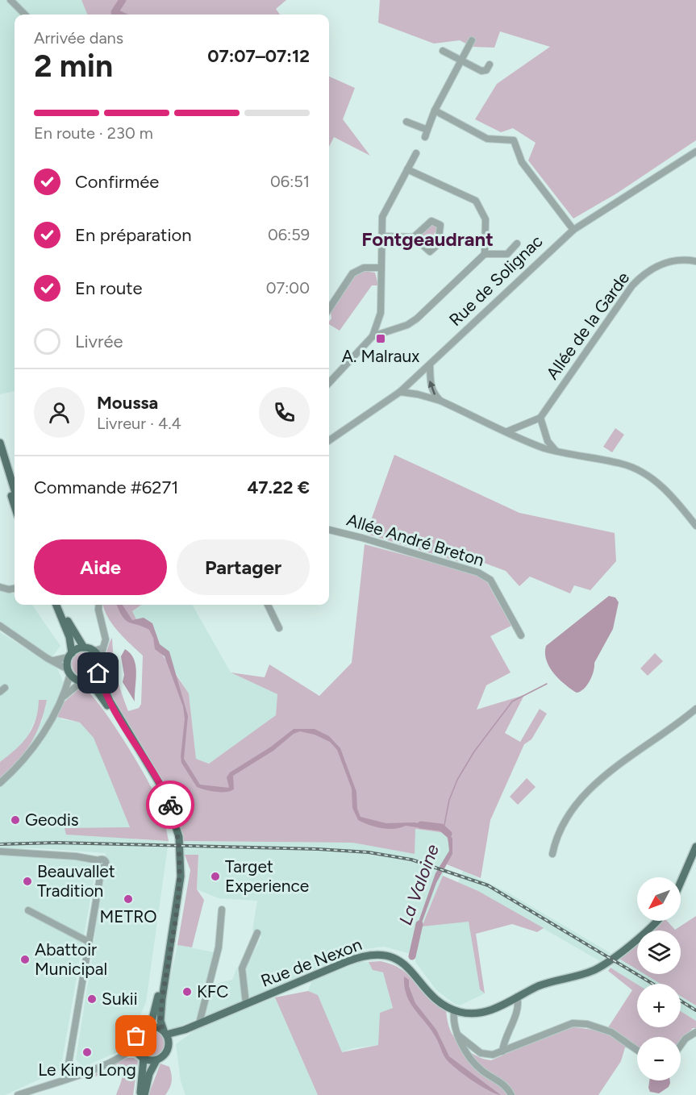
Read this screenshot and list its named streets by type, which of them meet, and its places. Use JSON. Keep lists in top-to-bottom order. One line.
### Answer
{"streets":{"main road":["Rue de Nexon"],"street":["Rue de Solignac","Allée de la Garde","Allée André Breton"]},"districts":["Fontgeaudrant"],"water":["La Valoine"],"places":{"transit":["A. Malraux"],"other":["Geodis","Target Experience","Beauvallet Tradition","METRO","Abattoir Municipal","KFC","Sukii","Le King Long"]},"north":"bottom left","page":{"heading":["2 min","Arrivée dans","07:07–07:12"],"panel":["Moussa","Livreur · 4.4","Commande #6271","47.22 €"],"bar":"En route · 230 m","list":[["Confirmée","06:51"],["En préparation","06:59"],["En route","07:00"],"Livrée"],"buttons":["Aide","Partager"],"map_buttons":["+","−"]}}
